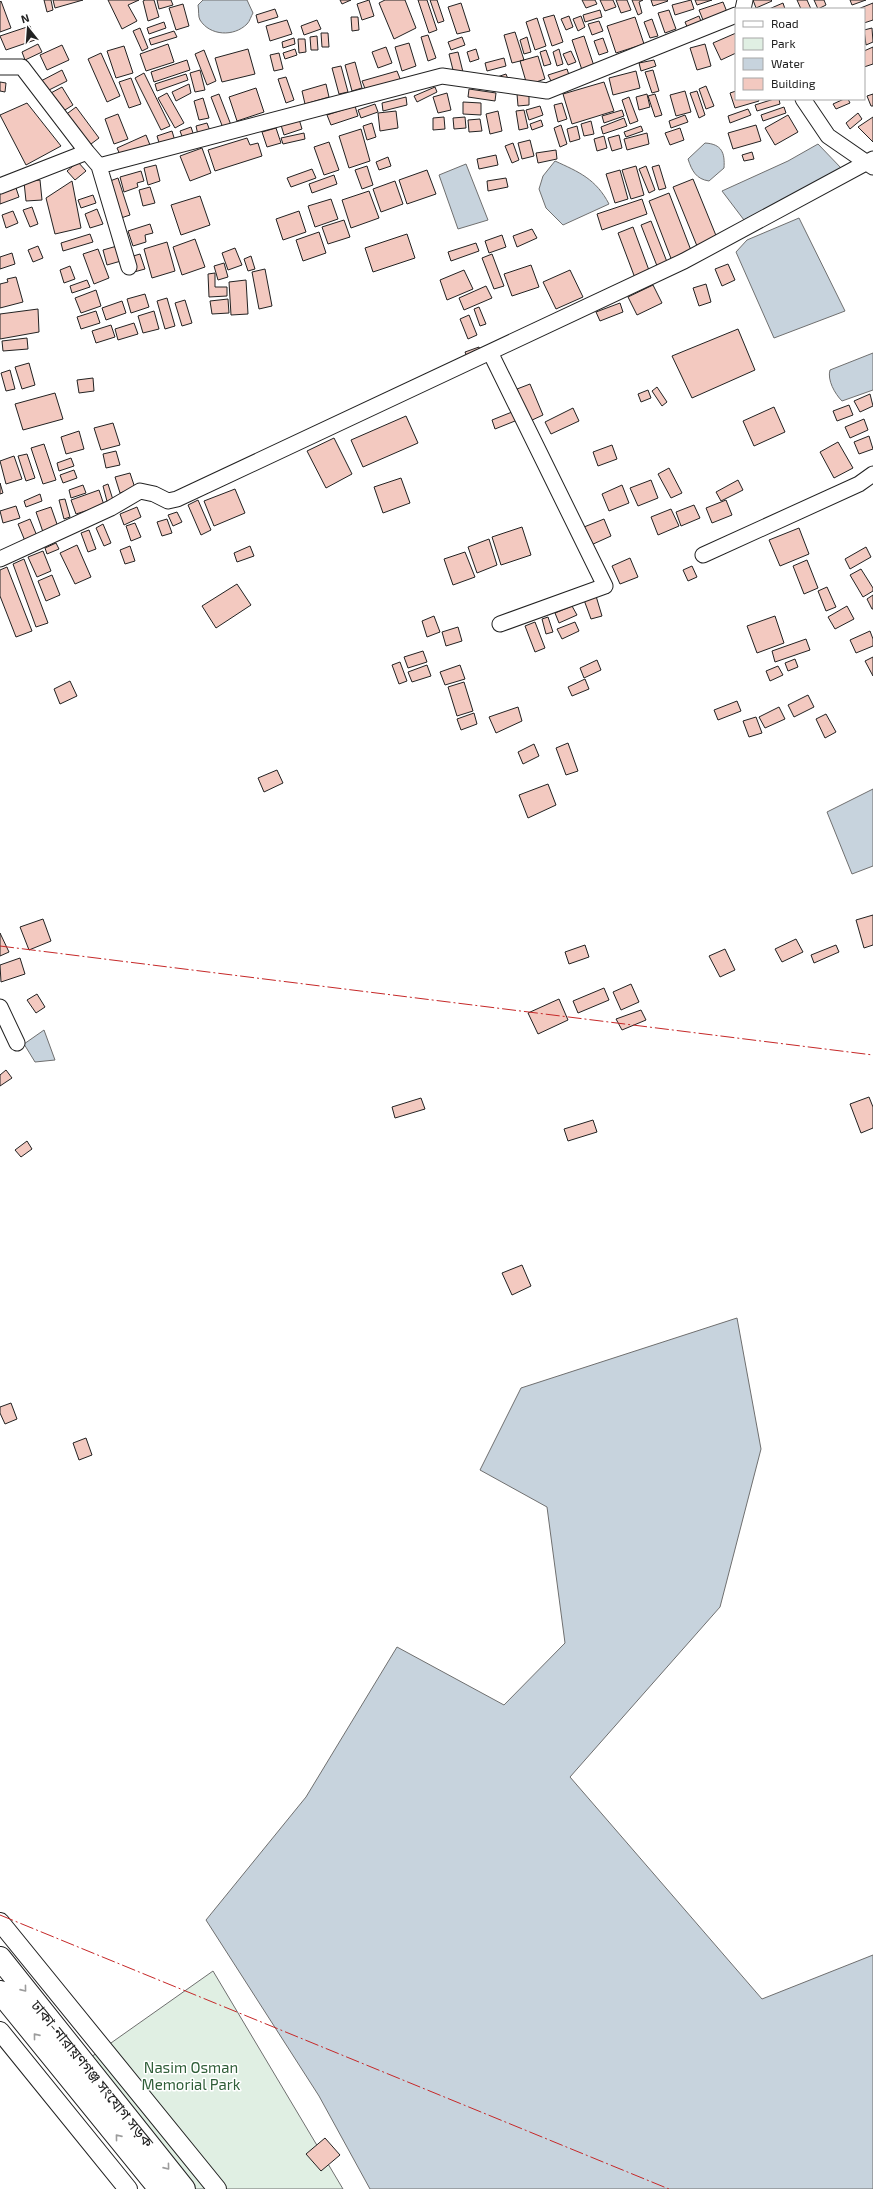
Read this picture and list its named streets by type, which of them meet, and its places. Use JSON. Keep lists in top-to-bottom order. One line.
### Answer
{"streets":{"main road":["ঢাকা-নারায়ণগঞ্জ সংযোগ সড়ক"]},"parks":["Nasim Osman Memorial Park"],"legend":["Road","Park","Water","Building"],"north":"top"}
